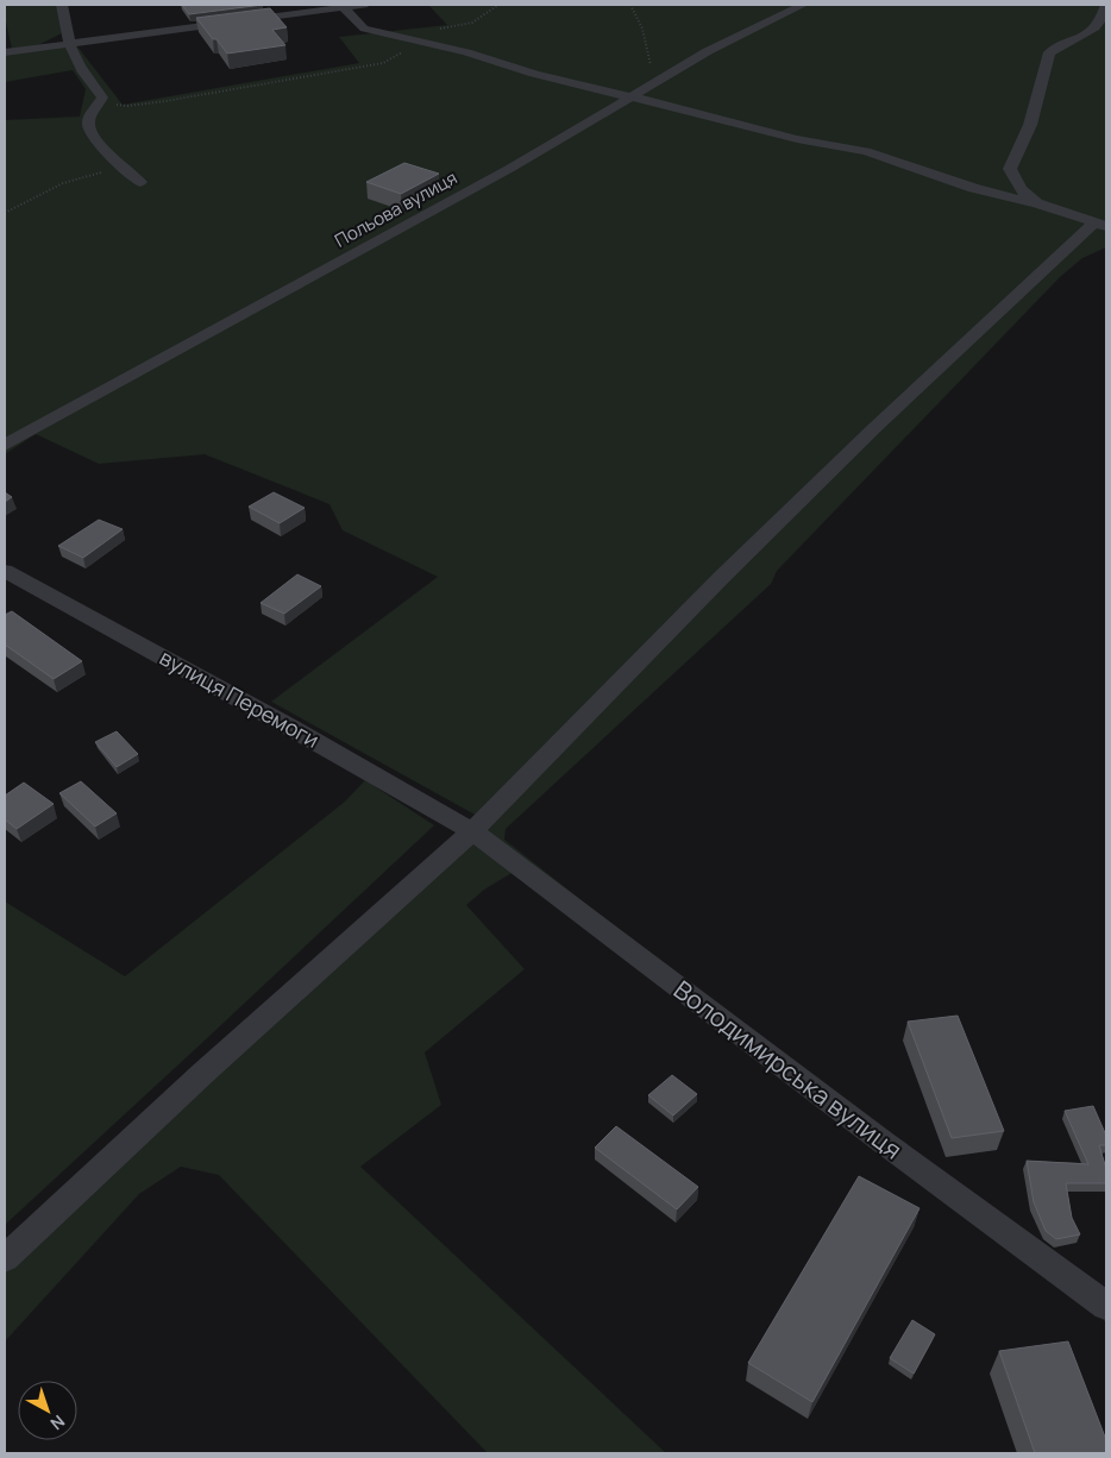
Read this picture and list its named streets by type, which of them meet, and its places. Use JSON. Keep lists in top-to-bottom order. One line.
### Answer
{"streets":{"street":["Польова вулиця","вулиця Перемоги","Володимирська вулиця"]},"crossings":[["вулиця Перемоги","Володимирська вулиця"]],"north":"bottom right"}
